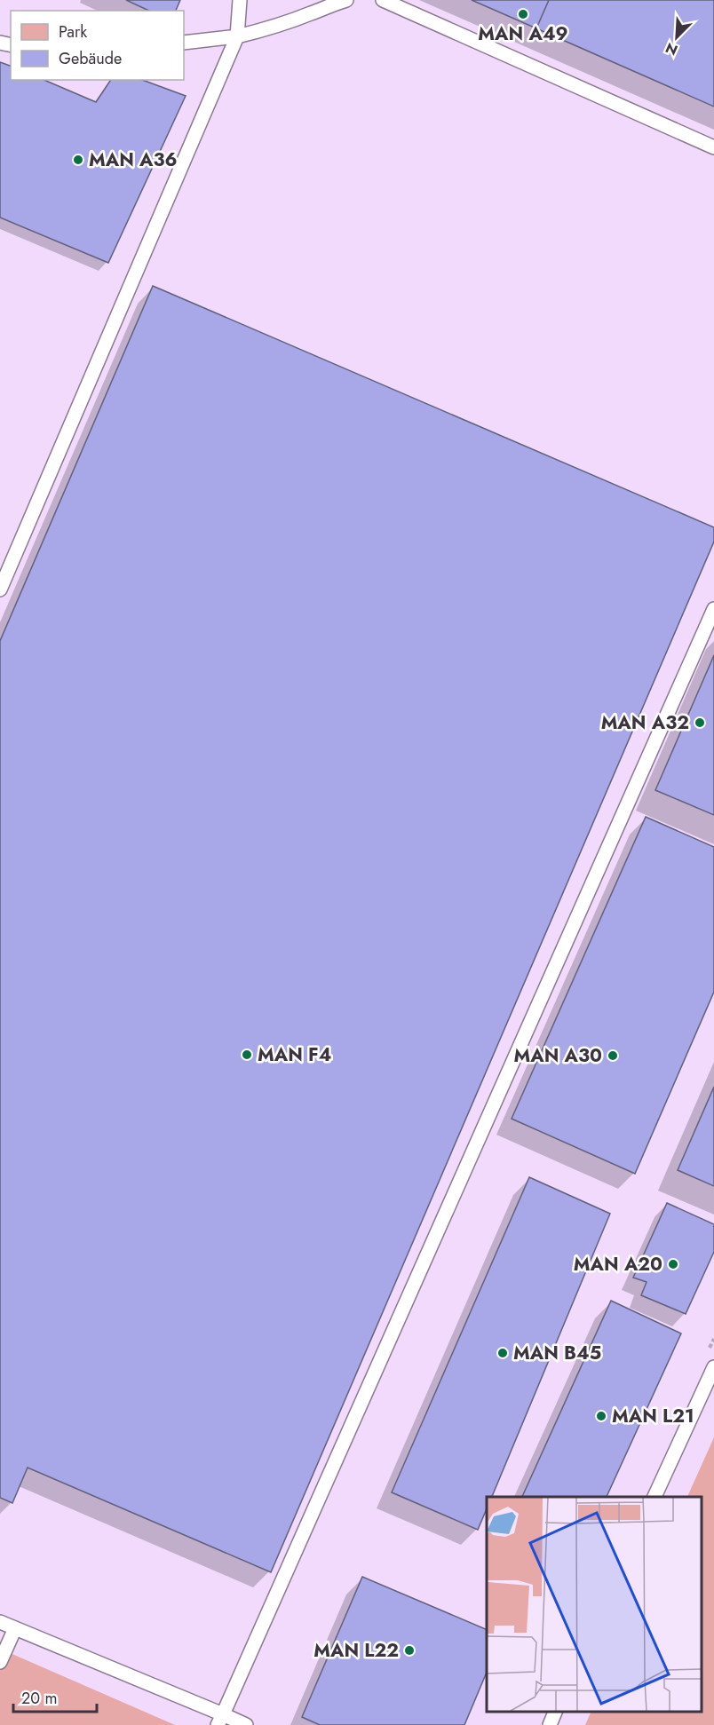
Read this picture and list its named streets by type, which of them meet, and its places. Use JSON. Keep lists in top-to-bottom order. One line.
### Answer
{"places":["MAN A49","MAN A36","MAN A32","MAN F4","MAN A30","MAN A20","MAN B45","MAN L21","MAN L22"],"legend":["Park","Gebäude"],"scale_bar":"20 m","north":"bottom left"}
